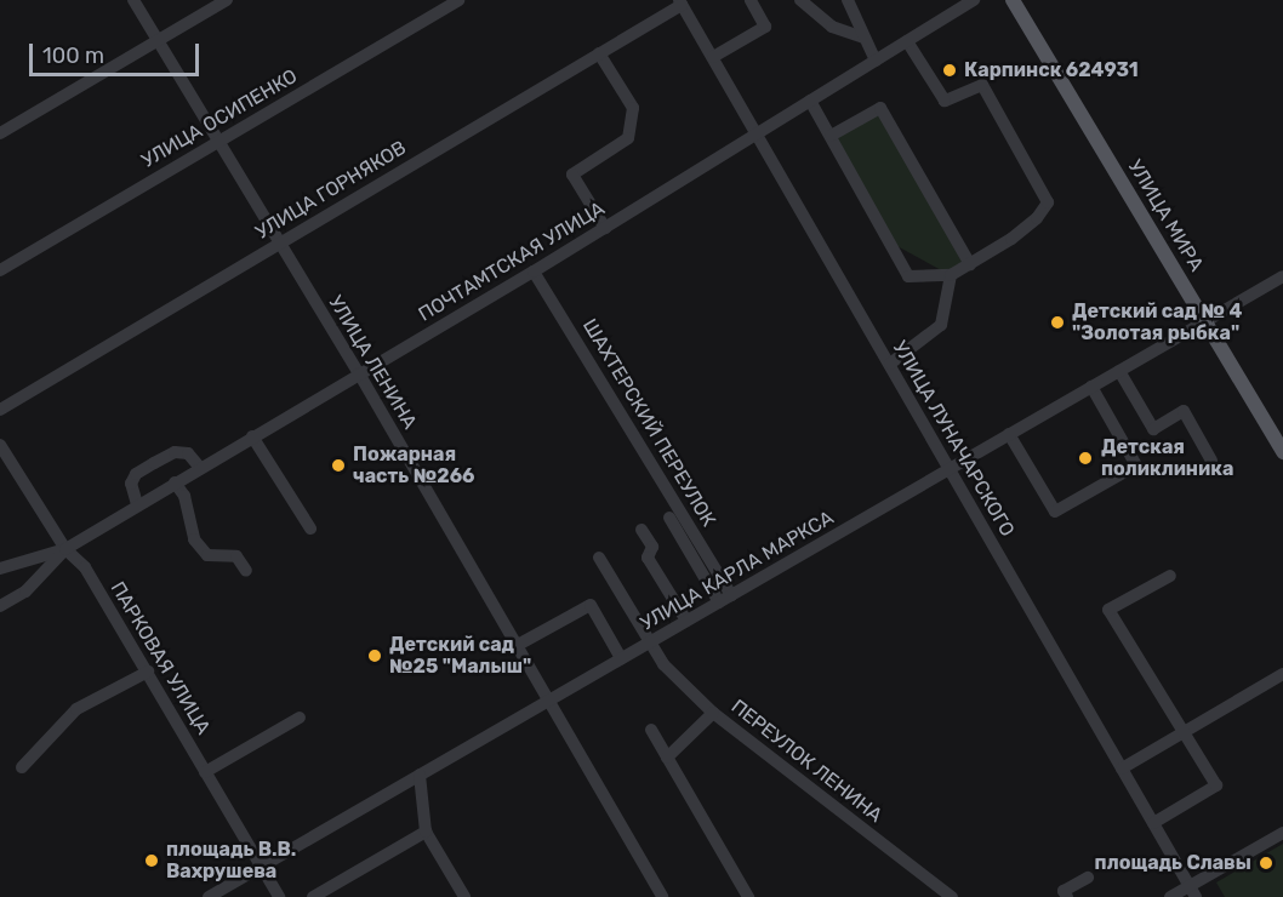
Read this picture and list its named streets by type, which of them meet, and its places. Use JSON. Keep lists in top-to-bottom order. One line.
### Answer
{"streets":{"main road":["УЛИЦА МИРА"],"street":["УЛИЦА ОСИПЕНКО","УЛИЦА ГОРНЯКОВ","ПОЧТАМТСКАЯ УЛИЦА","УЛИЦА ЛЕНИНА","ШАХТЕРСКИЙ ПЕРЕУЛОК","УЛИЦА ЛУНАЧАРСКОГО","УЛИЦА КАРЛА МАРКСА","ПАРКОВАЯ УЛИЦА","ПЕРЕУЛОК ЛЕНИНА"]},"crossings":[["УЛИЦА ОСИПЕНКО","УЛИЦА ЛЕНИНА"],["УЛИЦА ГОРНЯКОВ","УЛИЦА ЛЕНИНА"],["УЛИЦА ГОРНЯКОВ","УЛИЦА ЛУНАЧАРСКОГО"],["УЛИЦА МИРА","УЛИЦА КАРЛА МАРКСА"],["ПОЧТАМТСКАЯ УЛИЦА","УЛИЦА ЛЕНИНА"],["ПОЧТАМТСКАЯ УЛИЦА","ШАХТЕРСКИЙ ПЕРЕУЛОК"],["ПОЧТАМТСКАЯ УЛИЦА","УЛИЦА ЛУНАЧАРСКОГО"],["ПОЧТАМТСКАЯ УЛИЦА","ПАРКОВАЯ УЛИЦА"],["УЛИЦА ЛЕНИНА","УЛИЦА КАРЛА МАРКСА"],["ШАХТЕРСКИЙ ПЕРЕУЛОК","УЛИЦА КАРЛА МАРКСА"],["УЛИЦА ЛУНАЧАРСКОГО","УЛИЦА КАРЛА МАРКСА"],["УЛИЦА КАРЛА МАРКСА","ПАРКОВАЯ УЛИЦА"],["УЛИЦА КАРЛА МАРКСА","ПЕРЕУЛОК ЛЕНИНА"]],"places":["Карпинск 624931","Детский сад № 4 \"Золотая рыбка\"","Детская поликлиника","Пожарная часть №266","Детский сад №25 \"Малыш\"","площадь В.В. Вахрушева","площадь Славы"],"scale_bar":"100 m"}
